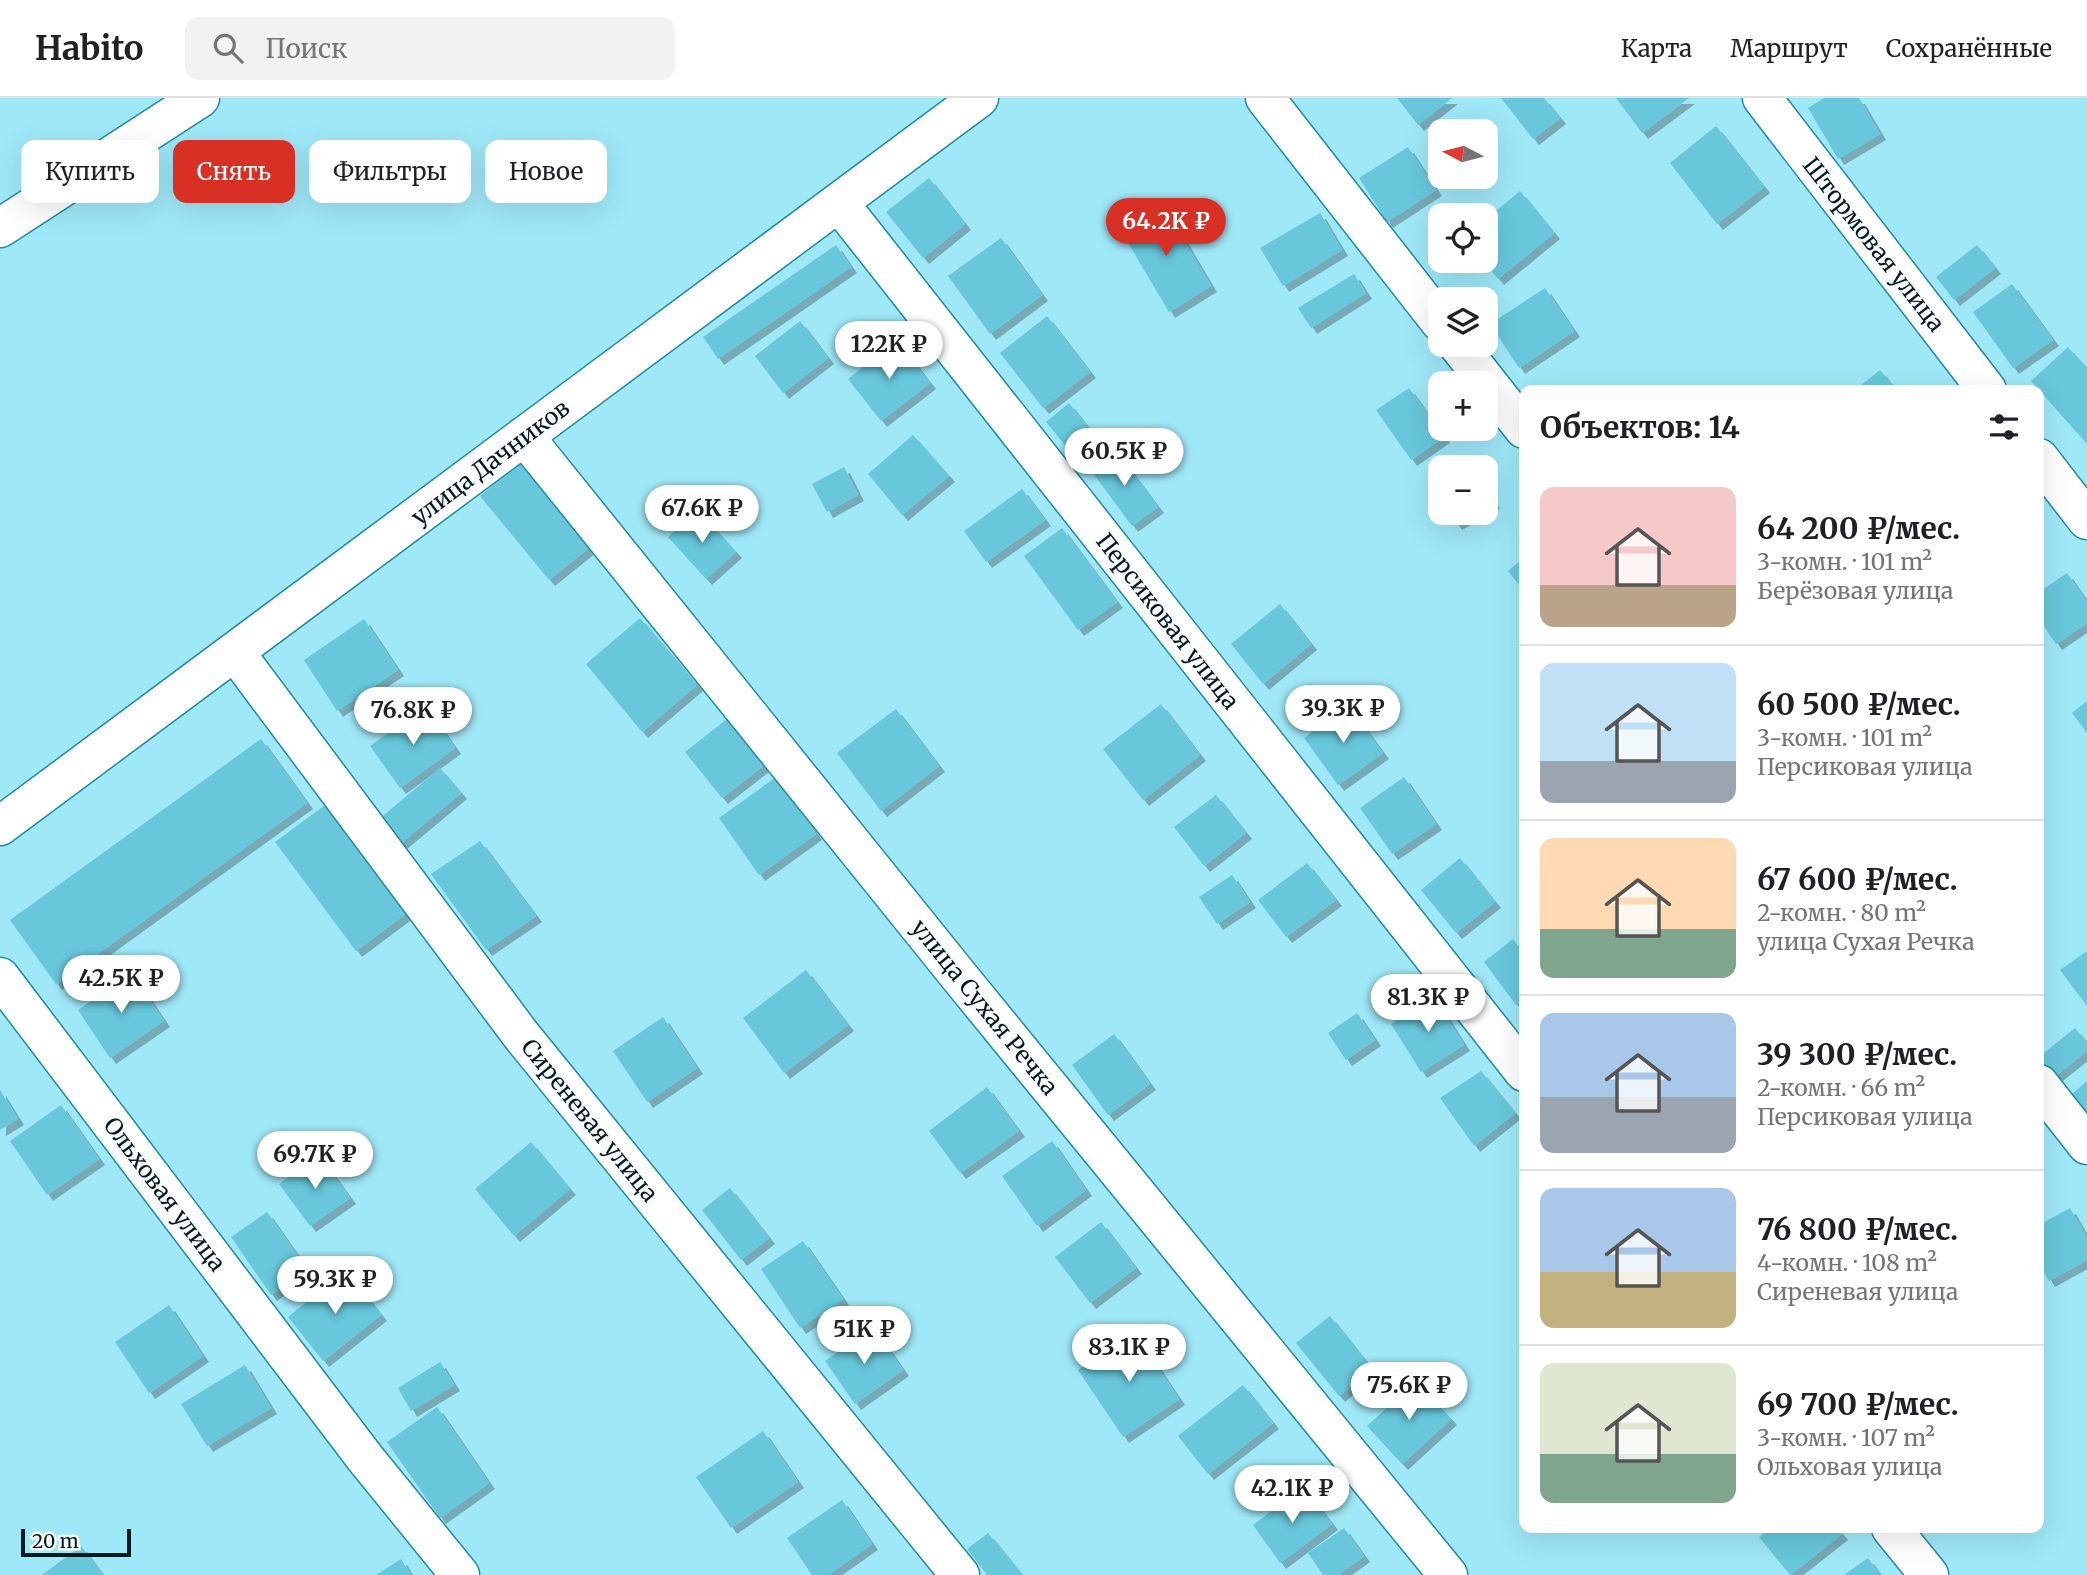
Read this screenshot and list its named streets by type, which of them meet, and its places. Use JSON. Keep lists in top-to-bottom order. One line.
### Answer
{"streets":{"street":["Штормовая улица","улица Дачников","Персиковая улица","улица Сухая Речка","Сиреневая улица","Ольховая улица"]},"crossings":[["улица Дачников","Персиковая улица"],["улица Дачников","улица Сухая Речка"],["улица Дачников","Сиреневая улица"]],"scale_bar":"20 m","north":"left","page":{"header":"Habito","search":"Поиск","nav":["Карта","Маршрут","Сохранённые"],"map_buttons":["+","−"],"chip":["Купить","Снять","Фильтры","Новое"],"price":["64.2K ₽","122K ₽","60.5K ₽","67.6K ₽","39.3K ₽","76.8K ₽","42.5K ₽","81.3K ₽","69.7K ₽","59.3K ₽","51K ₽","83.1K ₽","75.6K ₽","42.1K ₽"],"heading":"Объектов: 14","list":[{"name":"64 200 ₽/мес.","note":"3-комн. · 101 m² · Берёзовая улица"},{"name":"60 500 ₽/мес.","note":"3-комн. · 101 m² · Персиковая улица"},{"name":"67 600 ₽/мес.","note":"2-комн. · 80 m² · улица Сухая Речка"},{"name":"39 300 ₽/мес.","note":"2-комн. · 66 m² · Персиковая улица"},{"name":"76 800 ₽/мес.","note":"4-комн. · 108 m² · Сиреневая улица"},{"name":"69 700 ₽/мес.","note":"3-комн. · 107 m² · Ольховая улица"}],"scale":"20 m"}}
